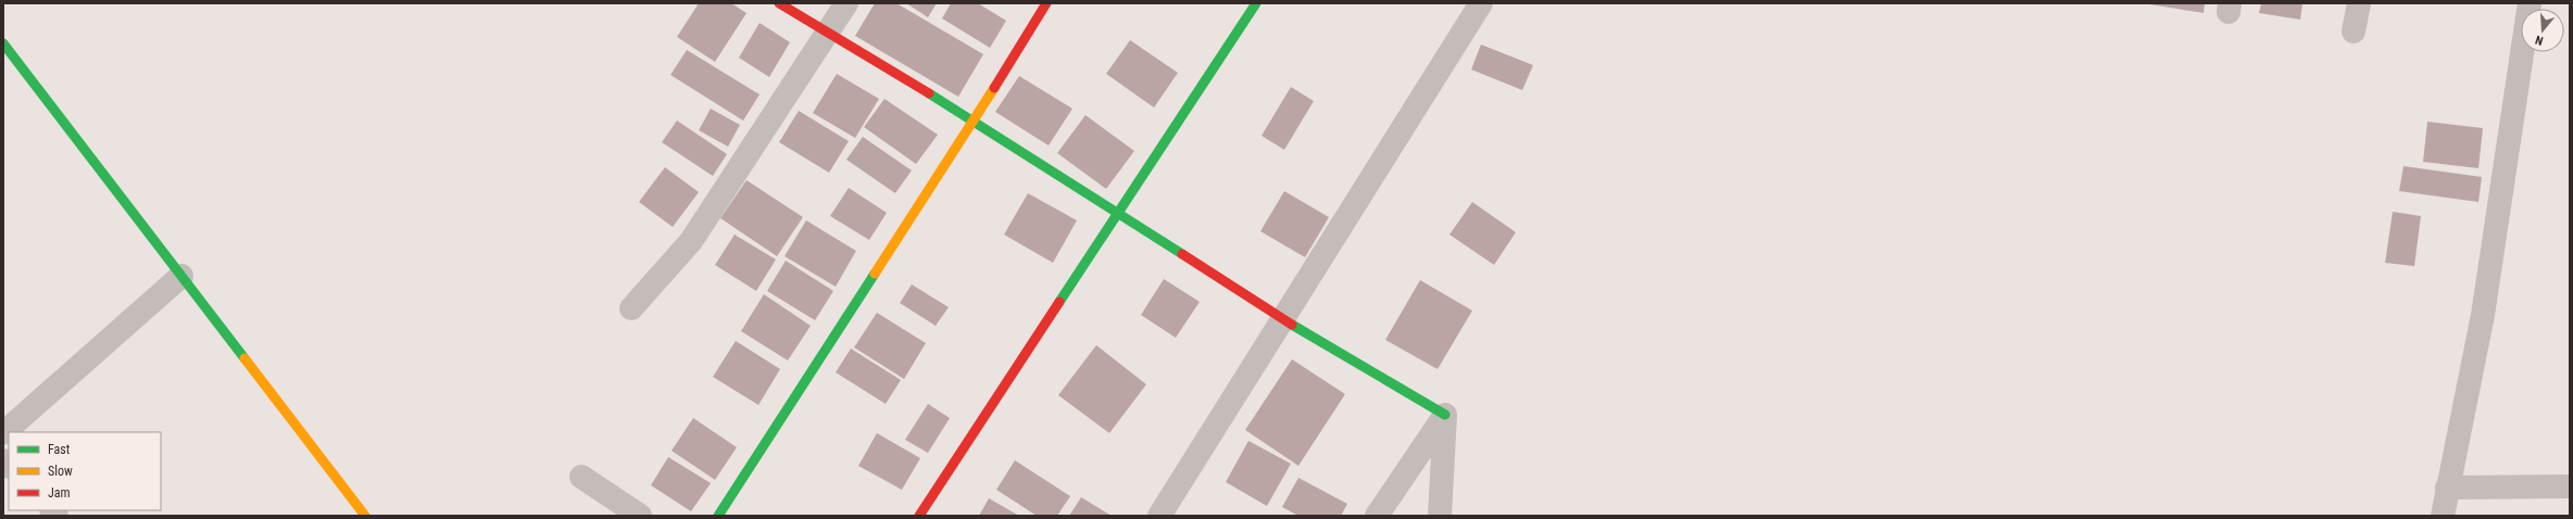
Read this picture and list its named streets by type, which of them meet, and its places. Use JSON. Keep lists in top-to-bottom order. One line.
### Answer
{"legend":["Fast","Slow","Jam"],"north":"bottom"}
